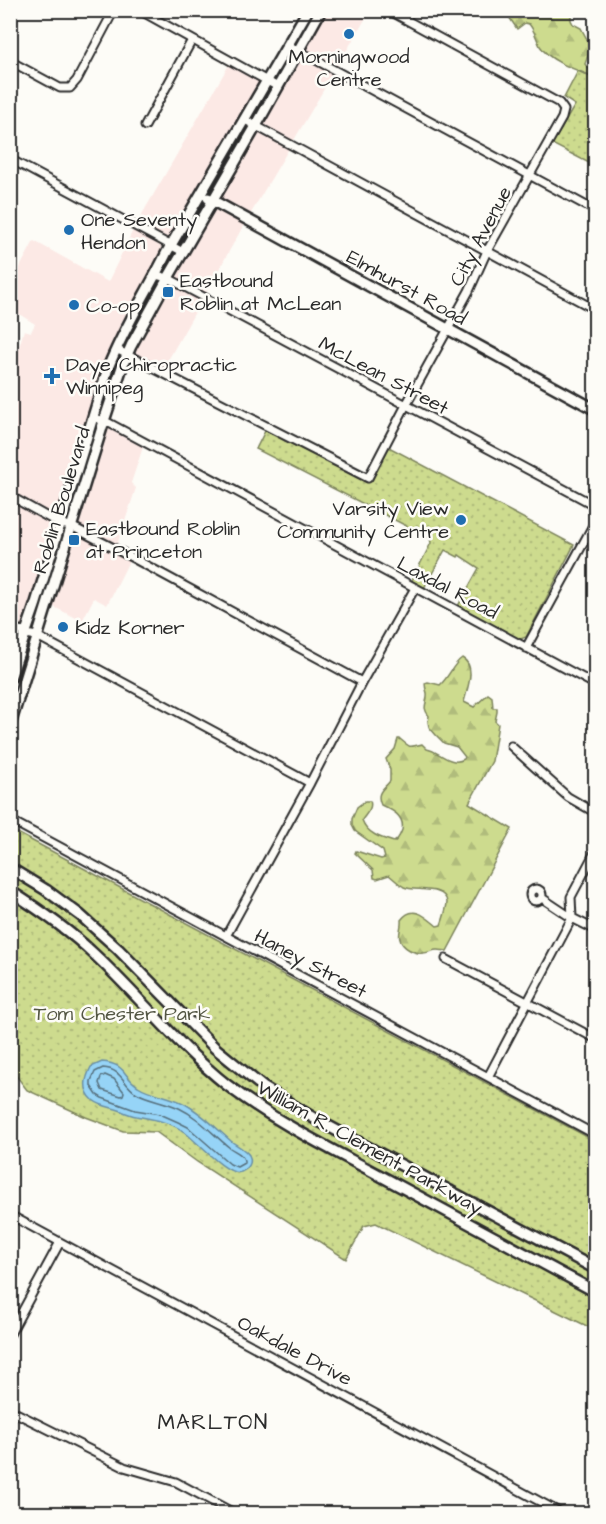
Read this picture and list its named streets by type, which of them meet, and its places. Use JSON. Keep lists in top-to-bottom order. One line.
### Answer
{"streets":{"main road":["Elmhurst Road","Roblin Boulevard","William R. Clement Parkway"],"street":["City Avenue","McLean Street","Laxdal Road","Haney Street","Oakdale Drive"]},"crossings":[["City Avenue","Elmhurst Road"],["City Avenue","McLean Street"],["City Avenue","Roblin Boulevard"],["Elmhurst Road","Roblin Boulevard"],["McLean Street","Roblin Boulevard"],["Roblin Boulevard","Laxdal Road"]],"districts":["MARLTON"],"parks":["Tom Chester Park"],"places":{"other":["Morningwood Centre","One Seventy Hendon","Co-op","Varsity View Community Centre","Kidz Korner"],"transit":["Eastbound Roblin at McLean","Eastbound Roblin at Princeton"],"health":["Daye Chiropractic Winnipeg"]}}
